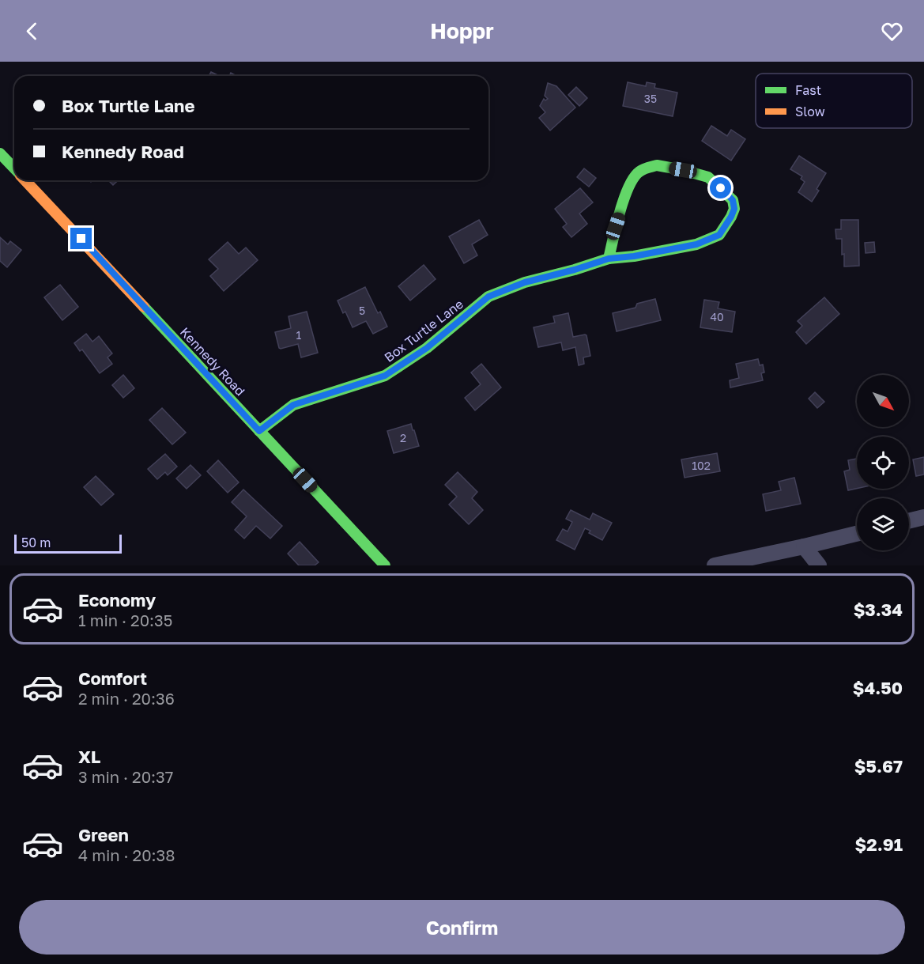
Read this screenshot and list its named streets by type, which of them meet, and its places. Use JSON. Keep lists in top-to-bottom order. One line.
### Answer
{"streets":{"street":["Box Turtle Lane","Kennedy Road"]},"crossings":[["Box Turtle Lane","Kennedy Road"]],"house_numbers":["35","5","40","1","2","102"],"legend":["Fast","Slow"],"scale_bar":"50 m","north":"bottom right","page":{"header":"Hoppr","banner":["Box Turtle Lane","Kennedy Road"],"scale":"50 m","list":[{"name":"Economy","note":"1 min · 20:35","value":"$3.34"},{"name":"Comfort","note":"2 min · 20:36","value":"$4.50"},{"name":"XL","note":"3 min · 20:37","value":"$5.67"},{"name":"Green","note":"4 min · 20:38","value":"$2.91"}],"buttons":"Confirm"}}
